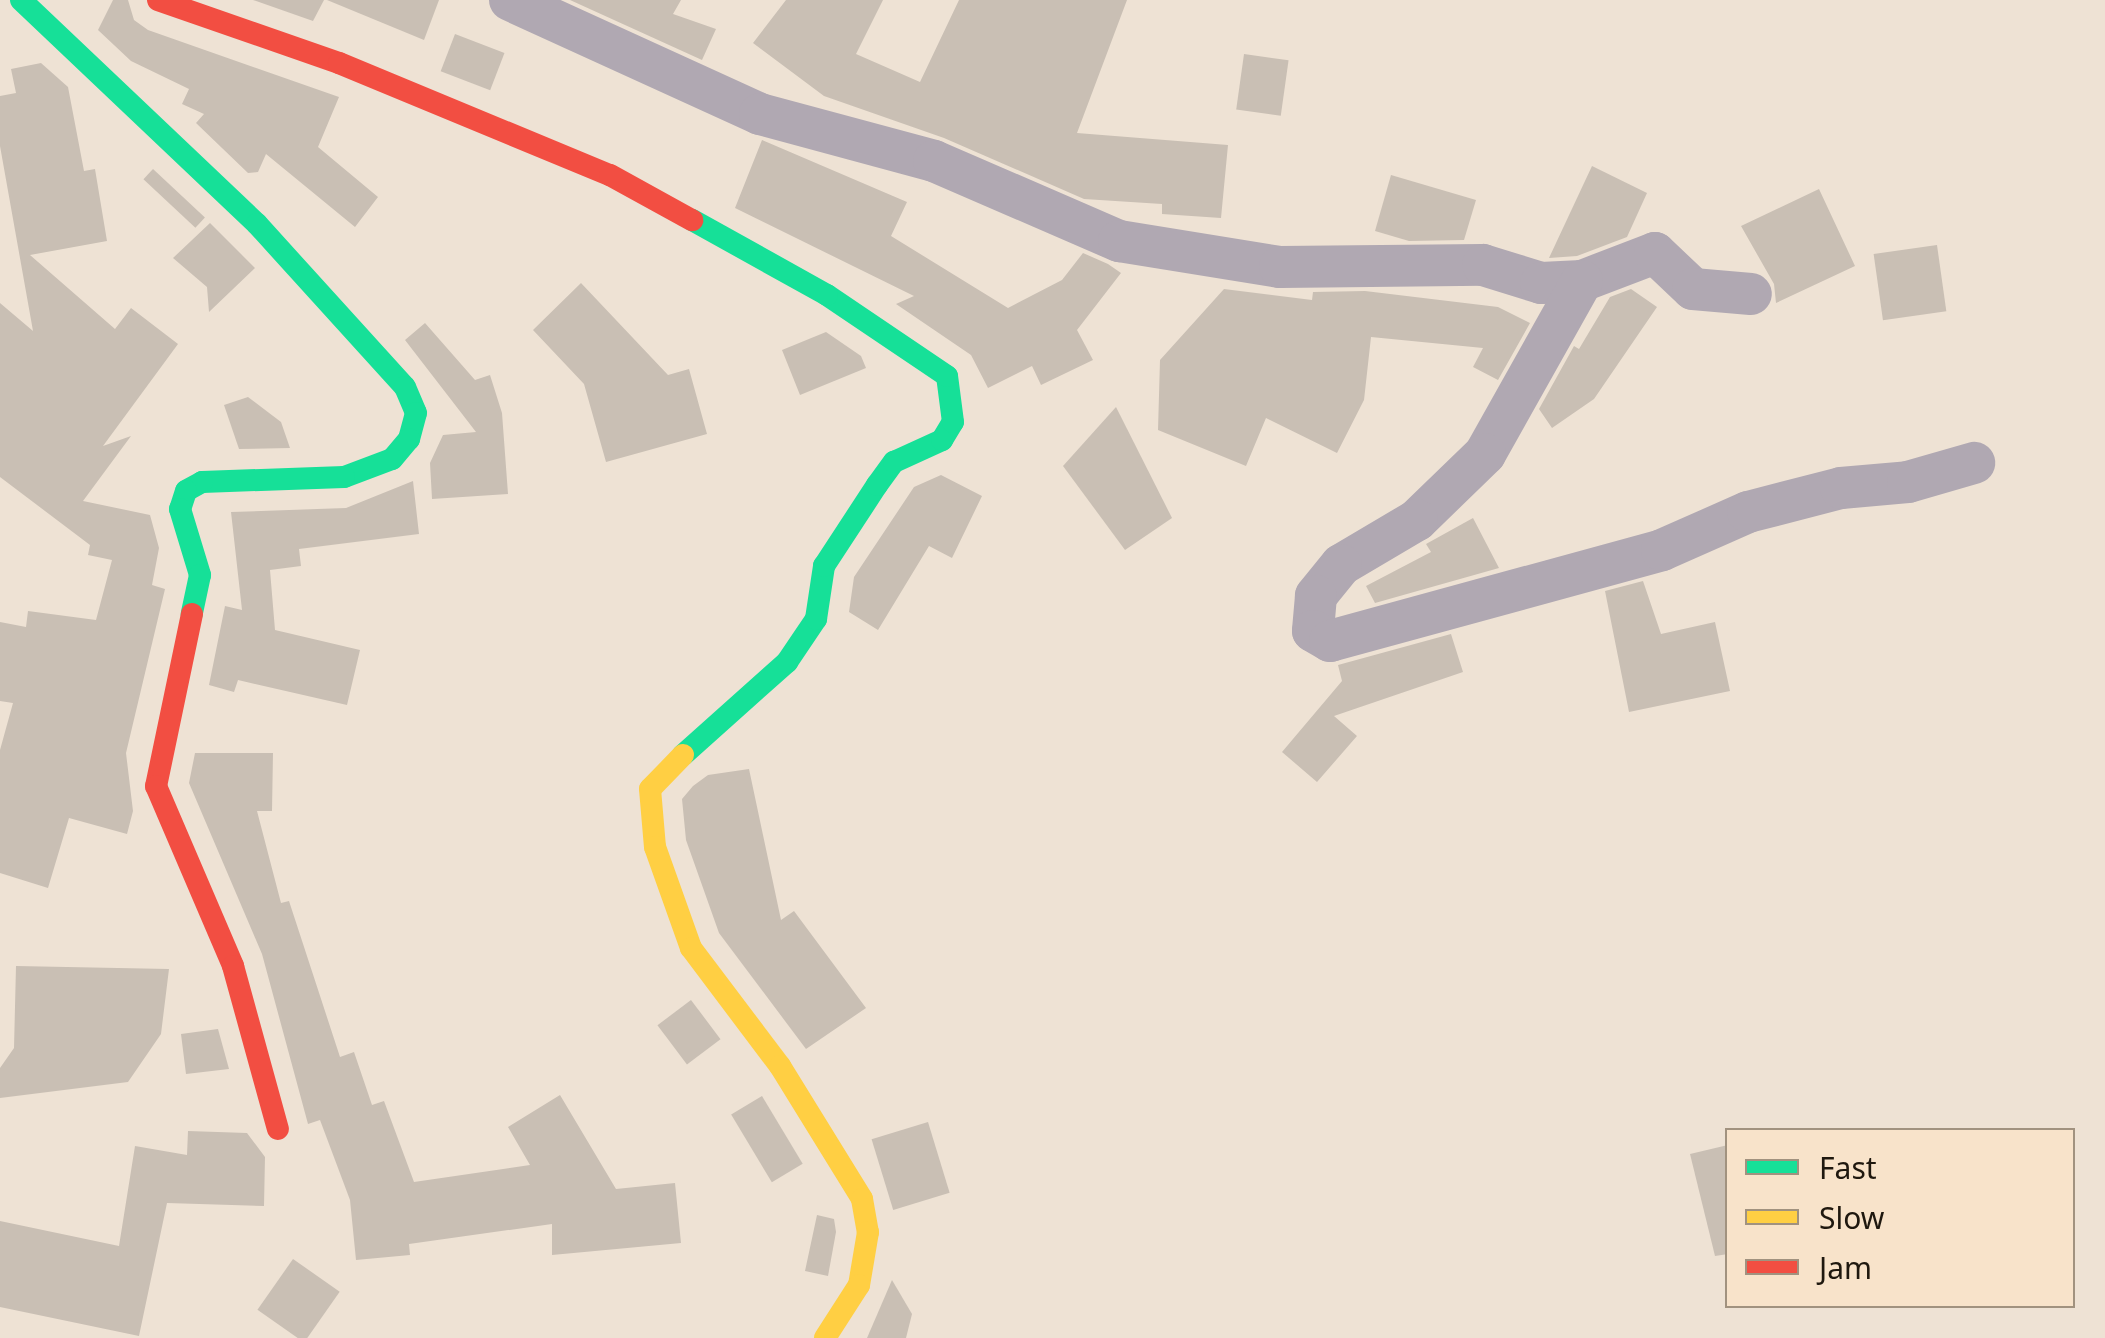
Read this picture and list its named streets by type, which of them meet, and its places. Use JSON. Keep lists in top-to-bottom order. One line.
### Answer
{"legend":["Fast","Slow","Jam"]}
